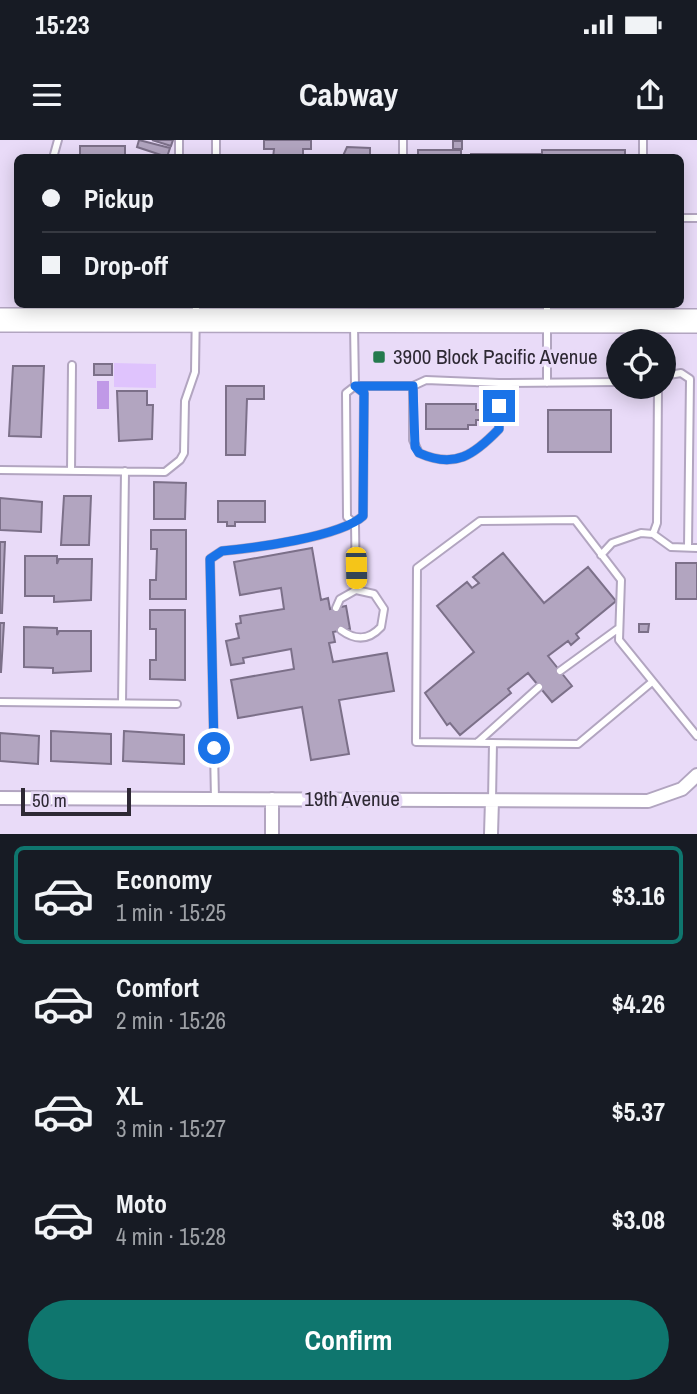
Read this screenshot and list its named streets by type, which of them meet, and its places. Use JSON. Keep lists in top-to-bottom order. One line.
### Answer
{"streets":{"street":["19th Avenue"]},"places":{"transit":["3900 Block Pacific Avenue"]},"scale_bar":"50 m","page":{"status":"15:23","header":"Cabway","banner":["Pickup","Drop-off"],"scale":"50 m","list":[{"name":"Economy","note":"1 min · 15:25","value":"$3.16"},{"name":"Comfort","note":"2 min · 15:26","value":"$4.26"},{"name":"XL","note":"3 min · 15:27","value":"$5.37"},{"name":"Moto","note":"4 min · 15:28","value":"$3.08"}],"buttons":"Confirm"}}
